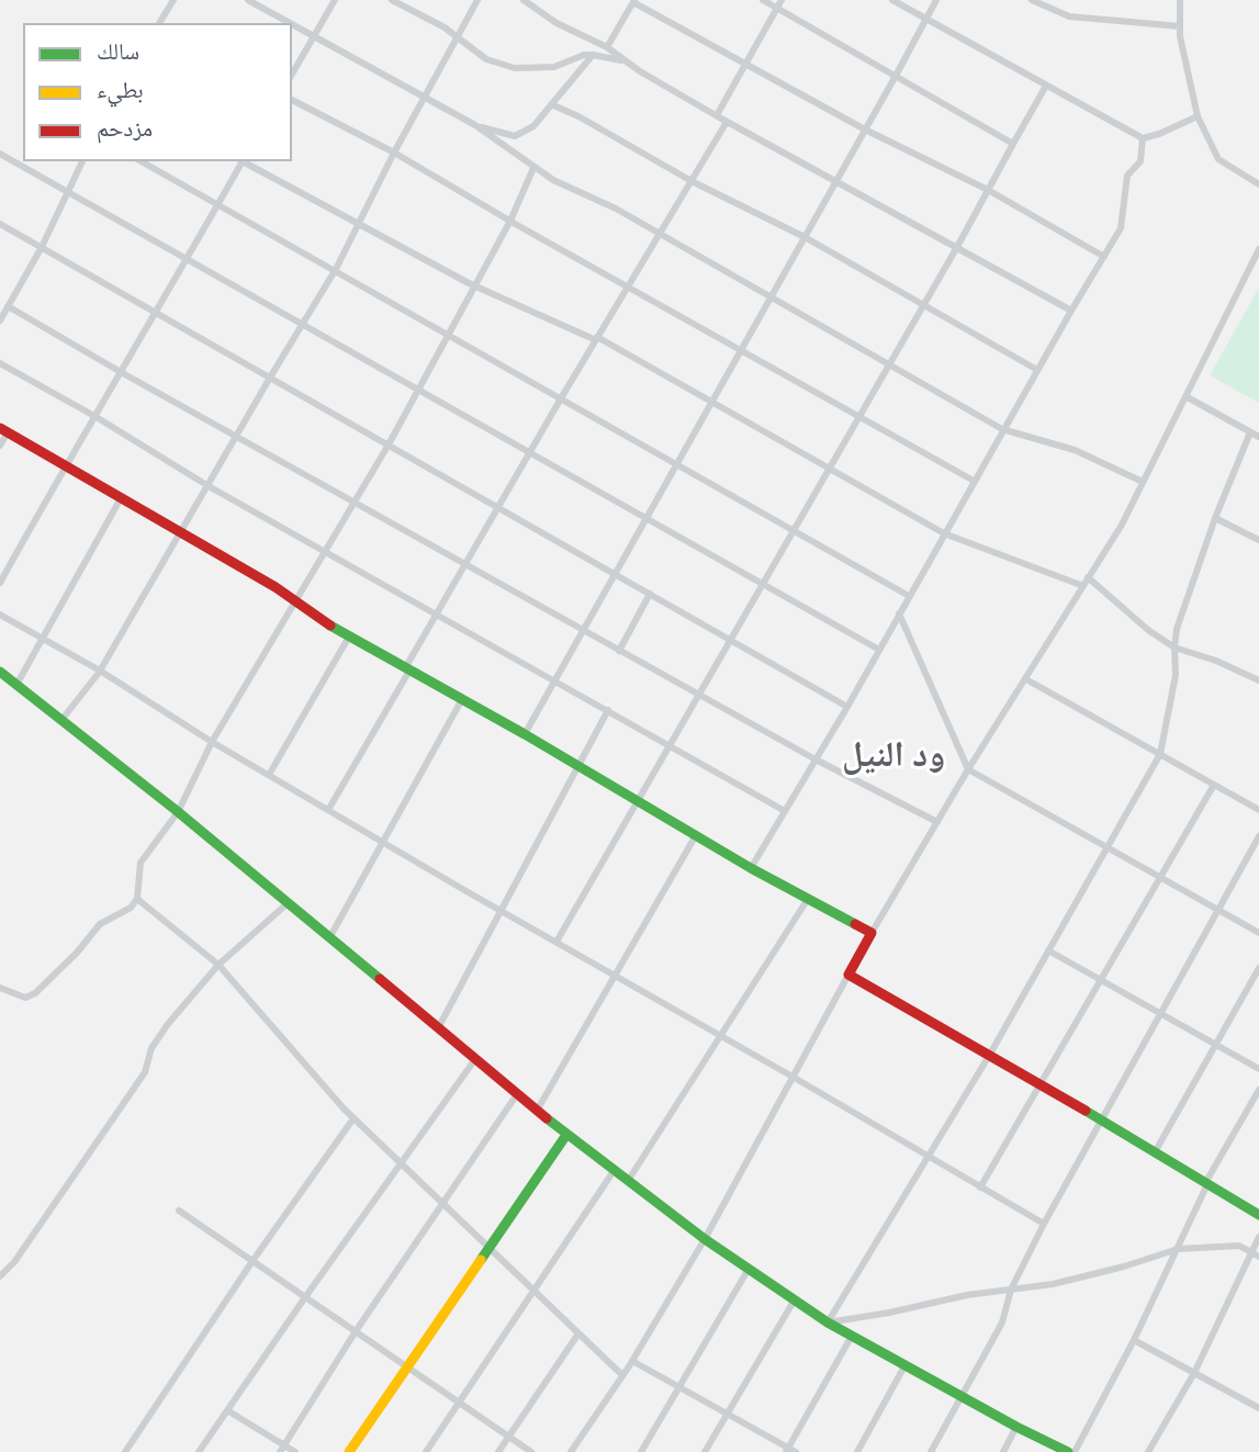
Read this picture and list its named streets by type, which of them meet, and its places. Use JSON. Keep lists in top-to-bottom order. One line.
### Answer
{"districts":["ود النيل"],"legend":["سالك","بطيء","مزدحم"]}
